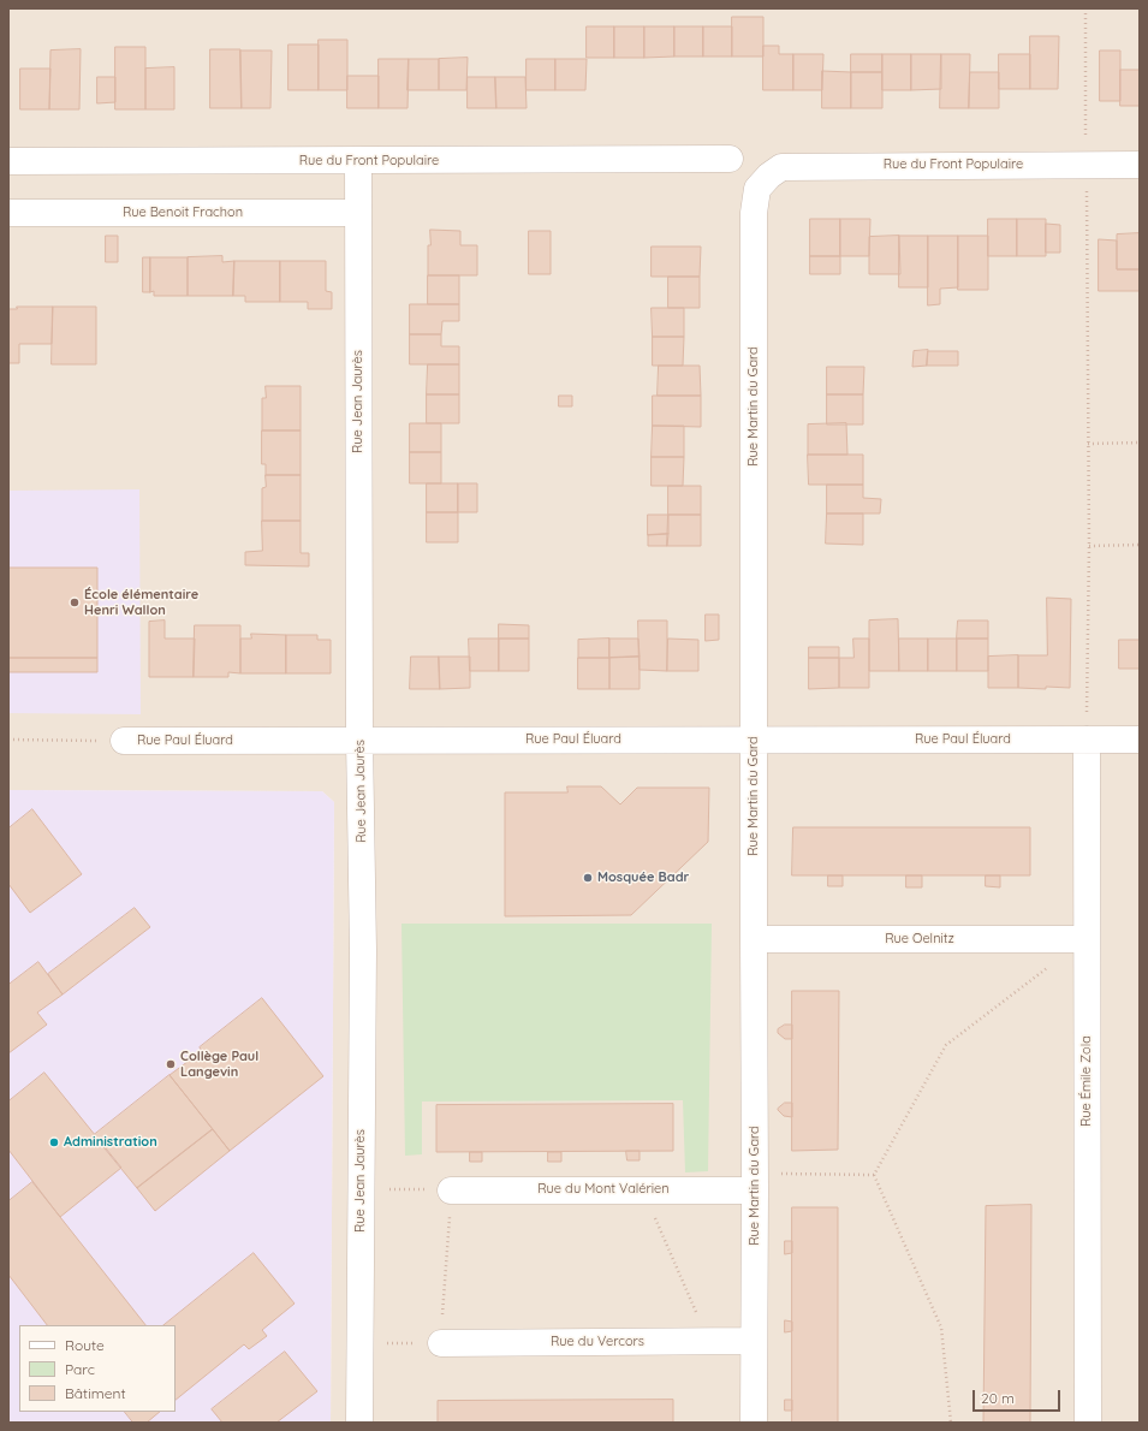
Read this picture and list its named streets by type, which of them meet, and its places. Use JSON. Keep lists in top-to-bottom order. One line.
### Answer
{"streets":{"street":["Rue du Front Populaire","Rue Benoit Frachon","Rue Jean Jaurès","Rue Martin du Gard","Rue Paul Éluard","Rue Oelnitz","Rue Émile Zola","Rue du Mont Valérien","Rue du Vercors"]},"crossings":[["Rue du Front Populaire","Rue Jean Jaurès"],["Rue du Front Populaire","Rue Martin du Gard"],["Rue Benoit Frachon","Rue Jean Jaurès"],["Rue Jean Jaurès","Rue Paul Éluard"],["Rue Martin du Gard","Rue Paul Éluard"],["Rue Martin du Gard","Rue Oelnitz"],["Rue Martin du Gard","Rue du Mont Valérien"],["Rue Martin du Gard","Rue du Vercors"],["Rue Paul Éluard","Rue Émile Zola"],["Rue Oelnitz","Rue Émile Zola"]],"places":["École élémentaire Henri Wallon","Mosquée Badr","Collège Paul Langevin","Administration"],"legend":["Route","Parc","Bâtiment"],"scale_bar":"20 m"}
